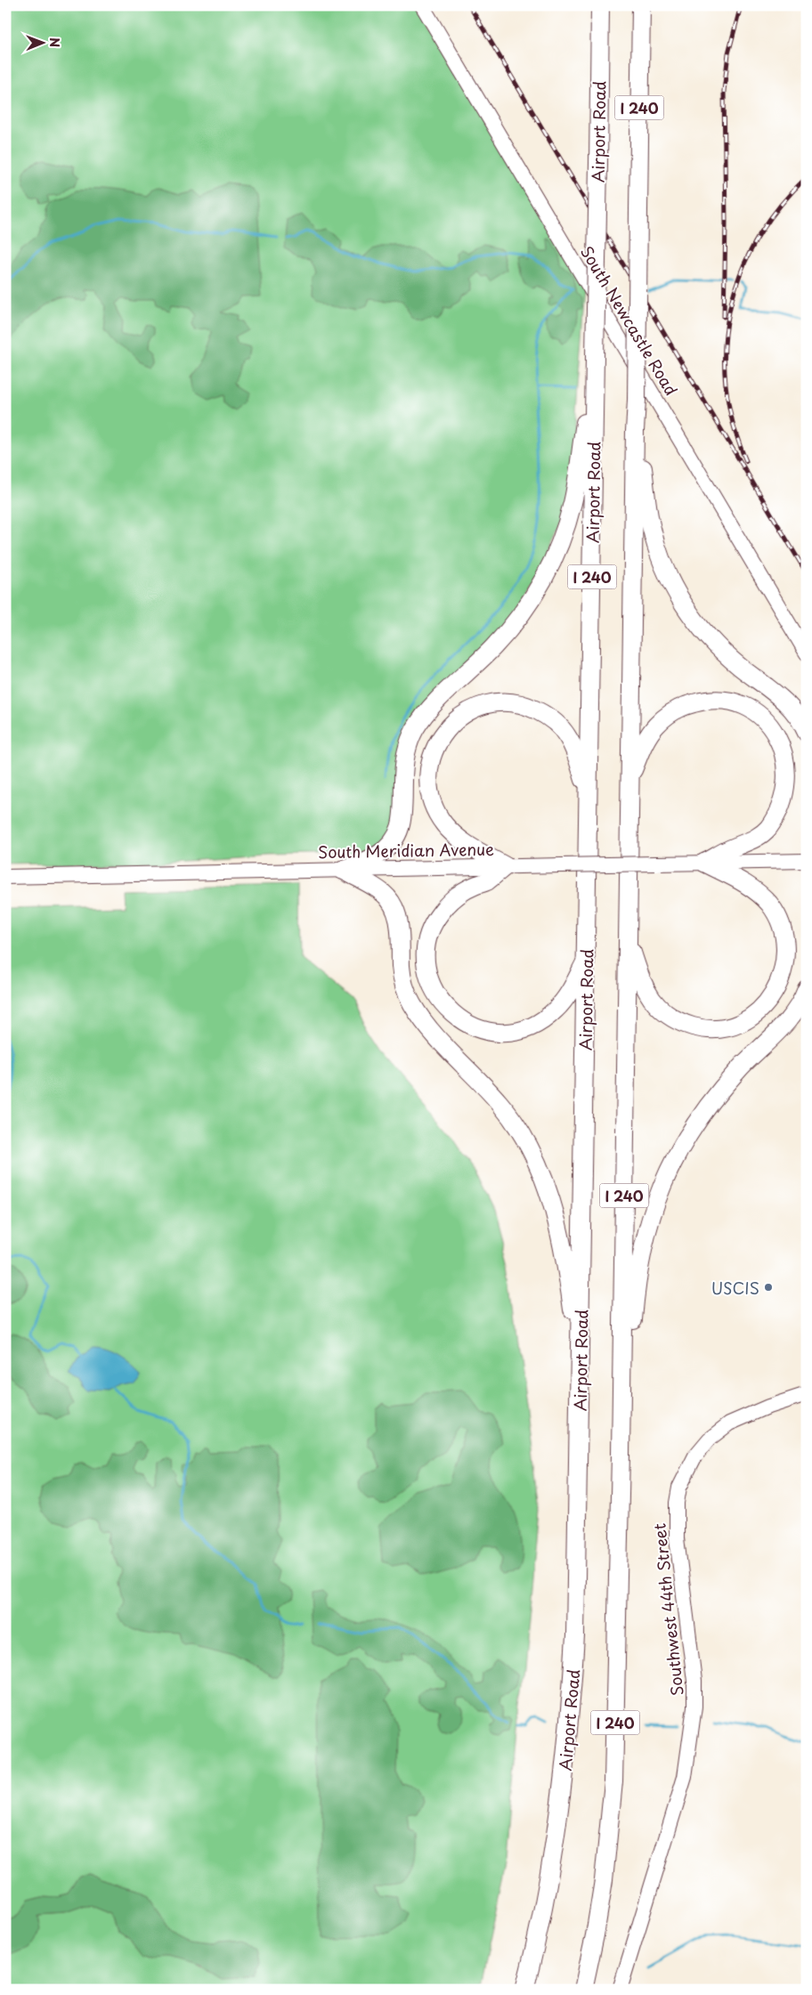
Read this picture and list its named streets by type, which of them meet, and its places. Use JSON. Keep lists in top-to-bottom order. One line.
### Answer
{"streets":{"highway":["I 240","Airport Road"],"street":["South Newcastle Road","South Meridian Avenue","Southwest 44th Street"]},"places":["USCIS"],"north":"right"}
